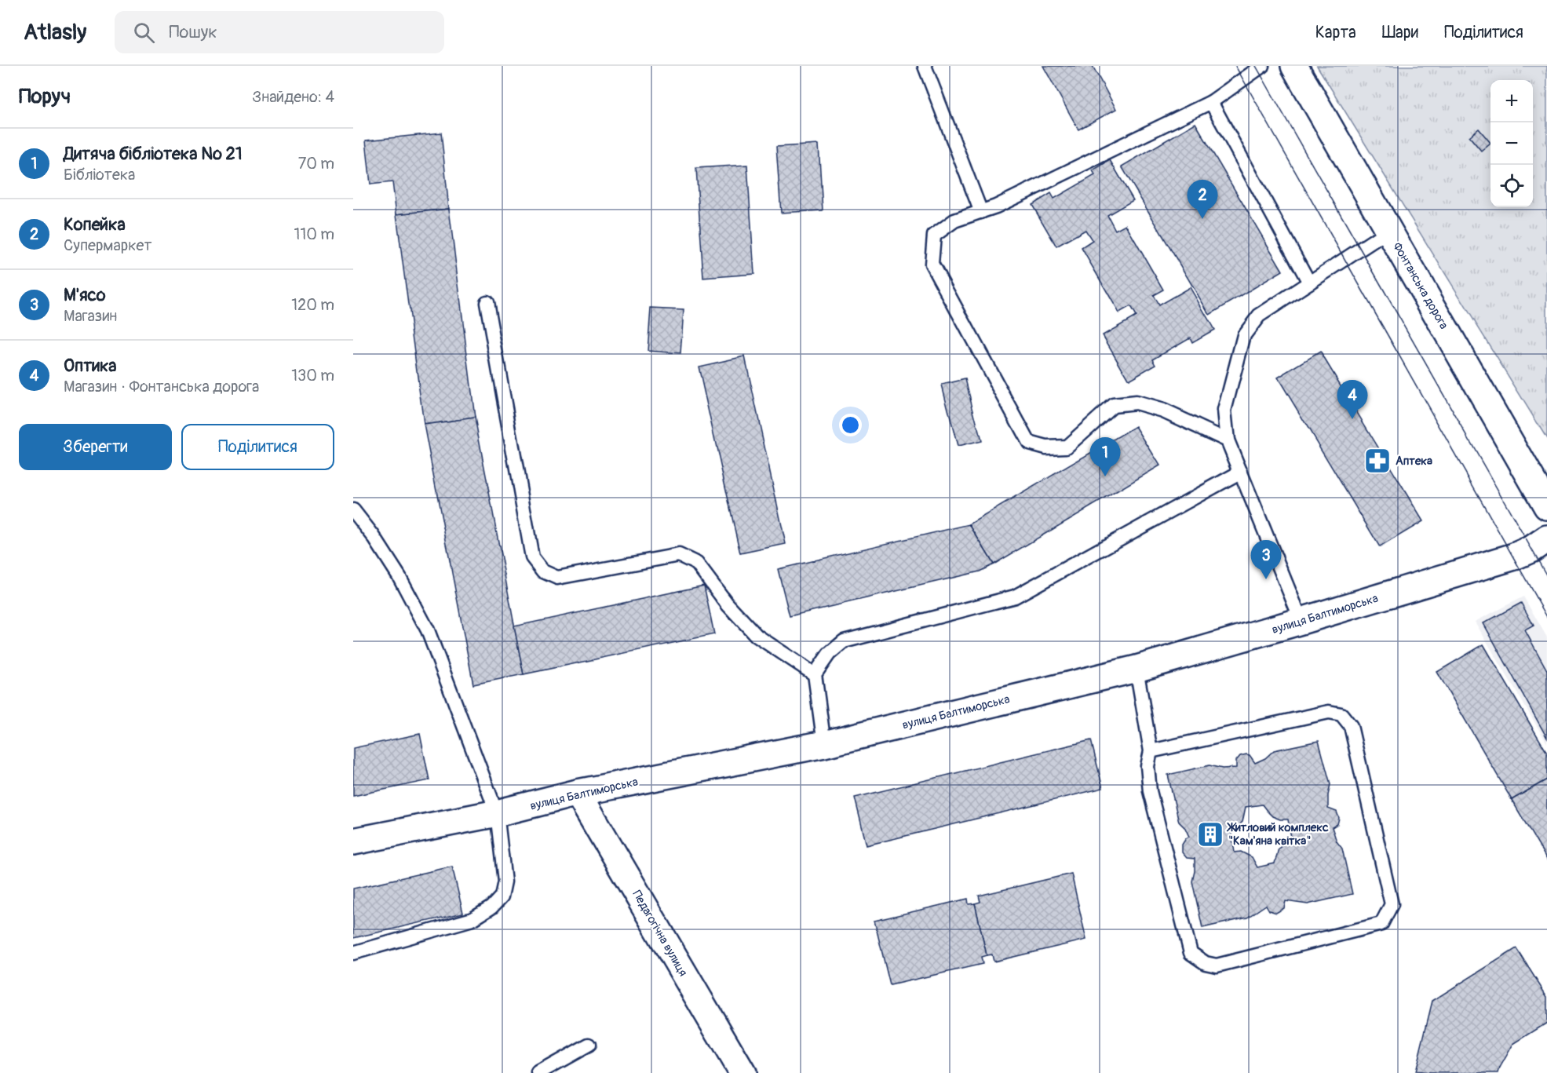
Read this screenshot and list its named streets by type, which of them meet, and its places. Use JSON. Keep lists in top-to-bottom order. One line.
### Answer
{"streets":{"main road":["Фонтанська дорога","вулиця Балтиморська","Педагогічна вулиця"]},"crossings":[["вулиця Балтиморська","Педагогічна вулиця"]],"places":{"pharmacy":["Аптека"],"building":["Житловий комплекс \"Кам'яна квітка\""]},"page":{"header":"Atlasly","search":"Пошук","nav":["Карта","Шари","Поділитися"],"heading":["Поруч","Знайдено: 4"],"map_buttons":["+","−"],"list":[{"mark":"1","name":"Дитяча бібліотека № 21","note":"Бібліотека","value":"70 m"},{"mark":"2","name":"Копейка","note":"Супермаркет","value":"110 m"},{"mark":"3","name":"М'ясо","note":"Магазин","value":"120 m"},{"mark":"4","name":"Оптика","note":"Магазин · Фонтанська дорога","value":"130 m"}],"pins":["2","4","1","3"],"buttons":["Зберегти","Поділитися"]}}
